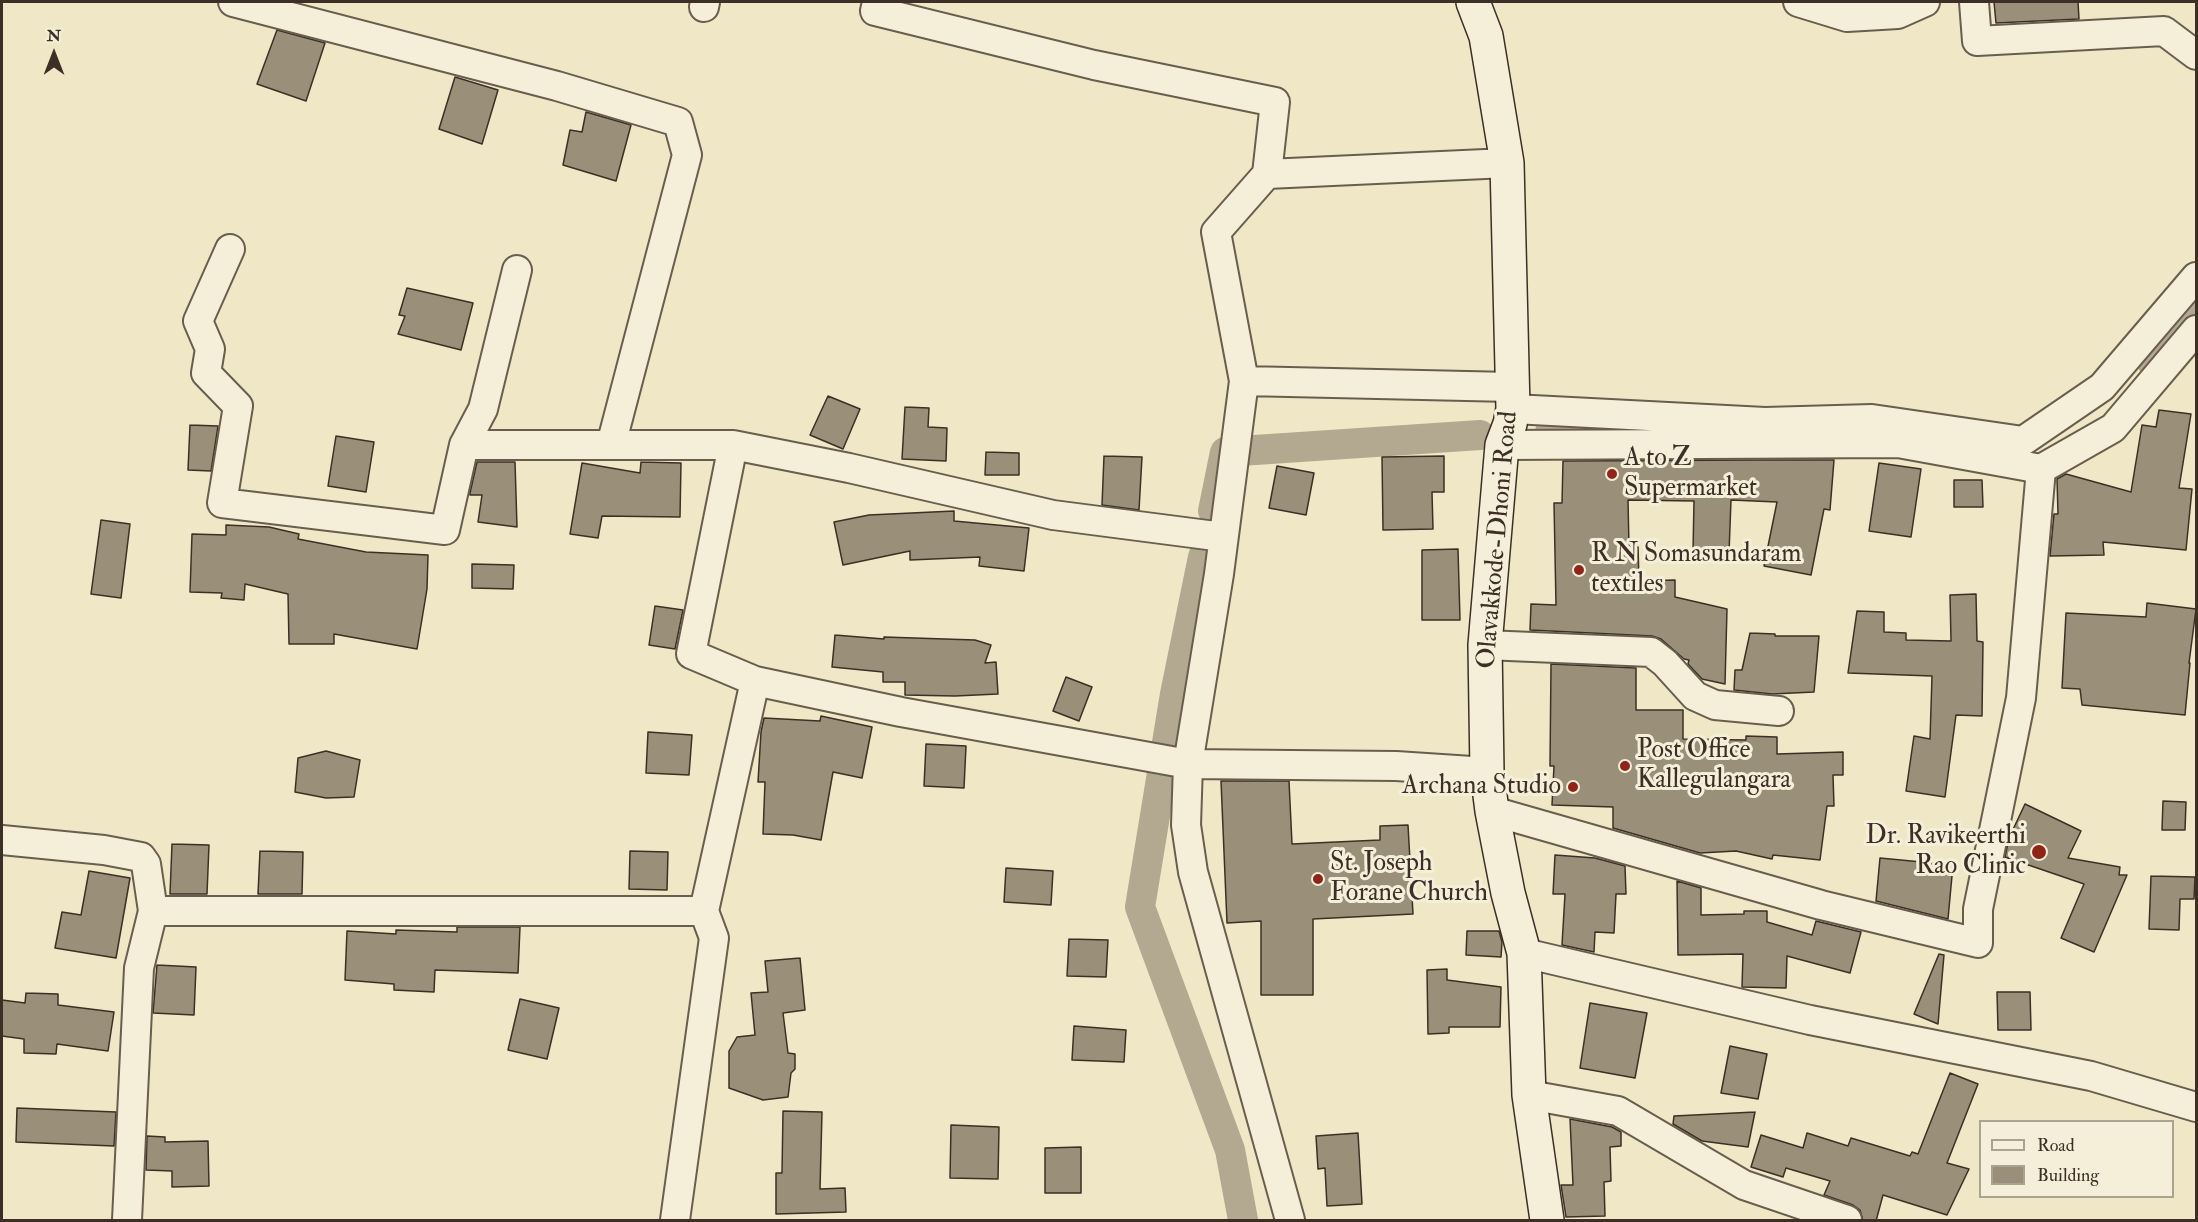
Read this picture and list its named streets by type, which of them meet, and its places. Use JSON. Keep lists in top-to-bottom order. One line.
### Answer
{"streets":{"main road":["Olavakkode-Dhoni Road"]},"places":["A to Z Supermarket","R N Somasundaram textiles","Post Office Kallegulangara","Archana Studio","Dr. Ravikeerthi Rao Clinic","St. Joseph Forane Church"],"legend":["Road","Building"],"north":"top"}
